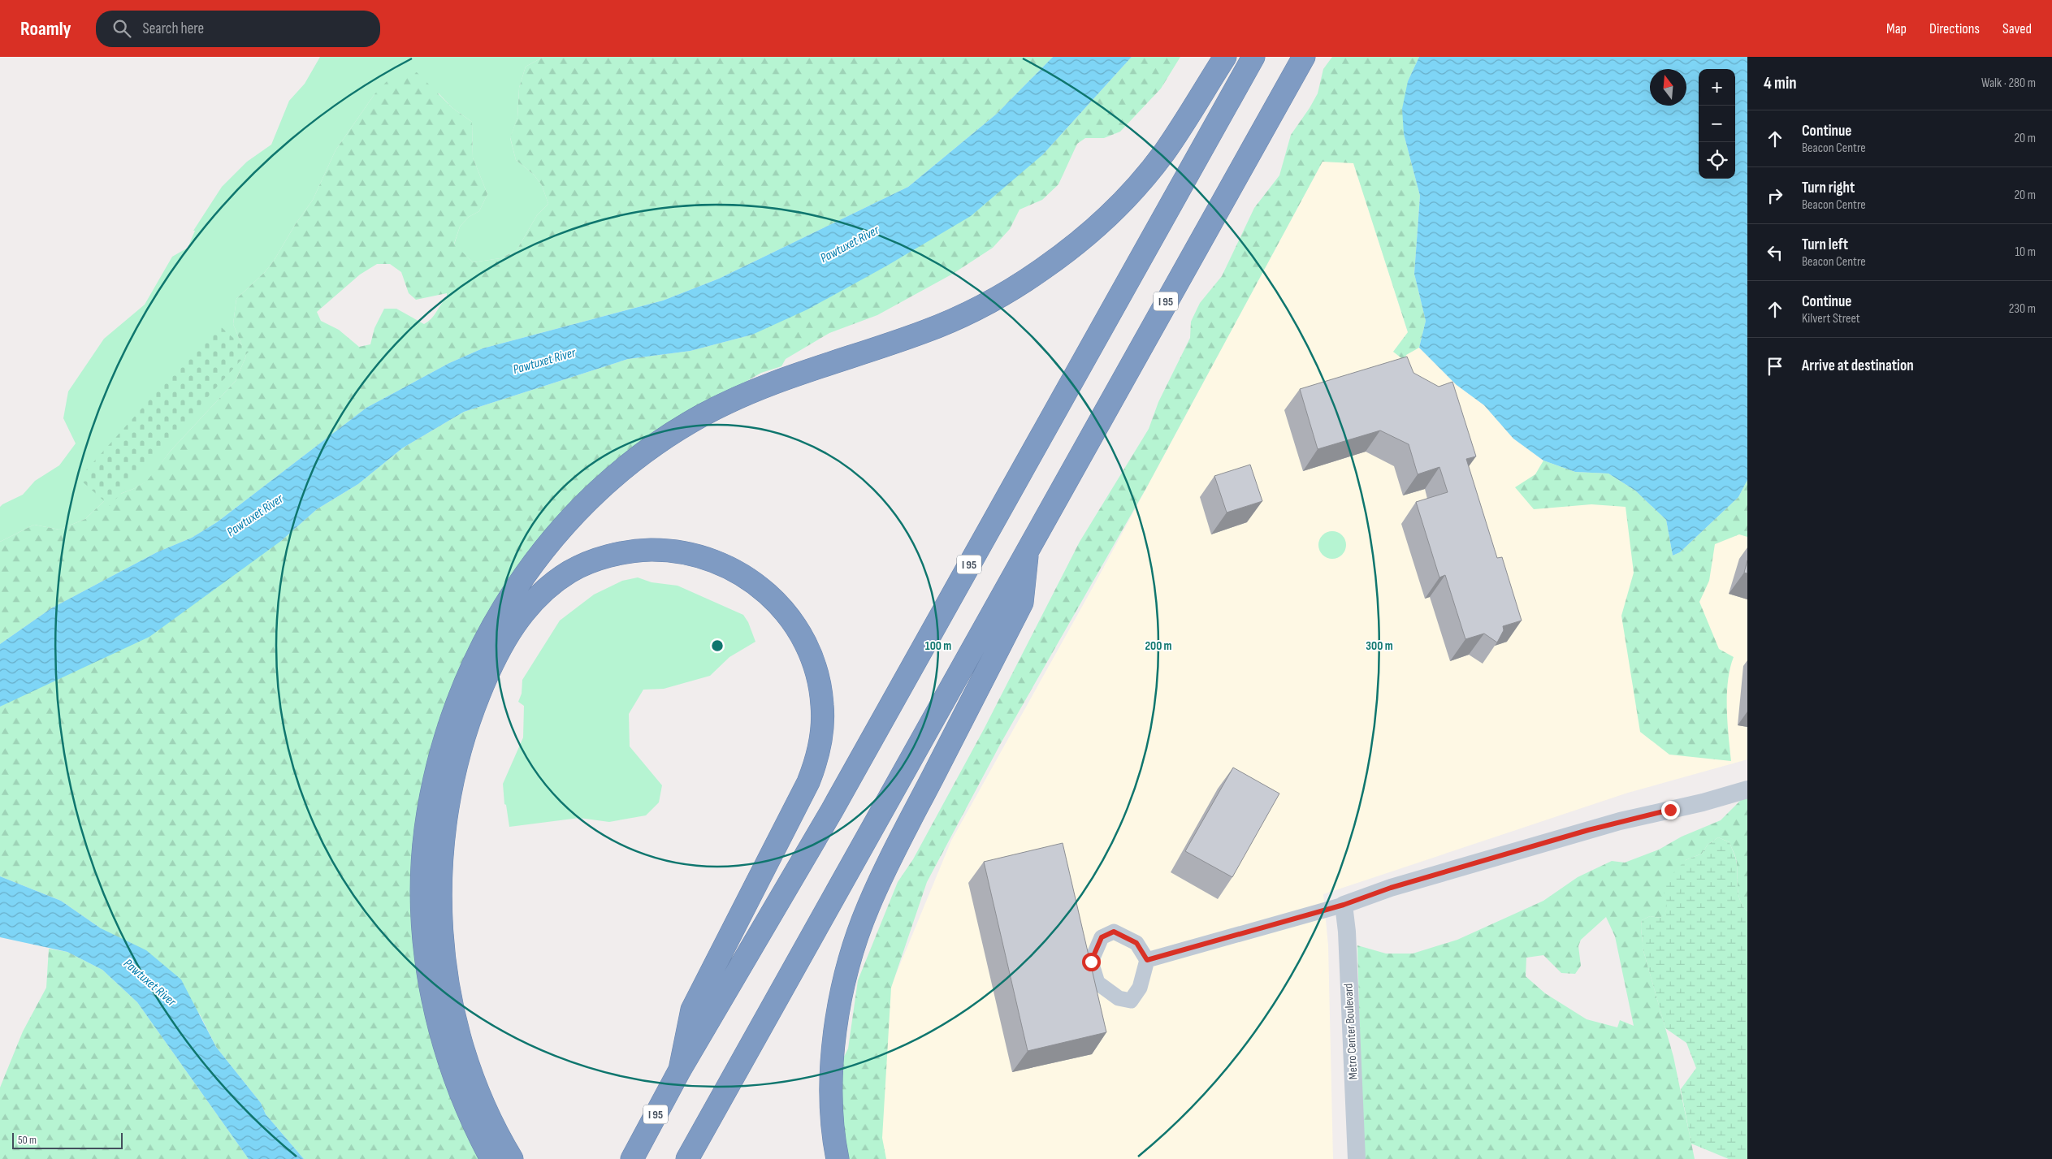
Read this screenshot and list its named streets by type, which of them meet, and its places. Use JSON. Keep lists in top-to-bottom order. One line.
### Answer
{"streets":{"highway":["I 95"],"street":["Metro Center Boulevard"]},"water":["Pawtuxet River"],"scale_bar":"50 m","north":"top","page":{"header":"Roamly","search":"Search here","nav":["Map","Directions","Saved"],"heading":["4 min","Walk · 280 m"],"map_buttons":["+","−"],"list":[["Continue","Beacon Centre","20 m"],["Turn right","Beacon Centre","20 m"],["Turn left","Beacon Centre","10 m"],["Continue","Kilvert Street","230 m"],"Arrive at destination"],"scale":"50 m"},"rings":["100 m","200 m","300 m"]}
